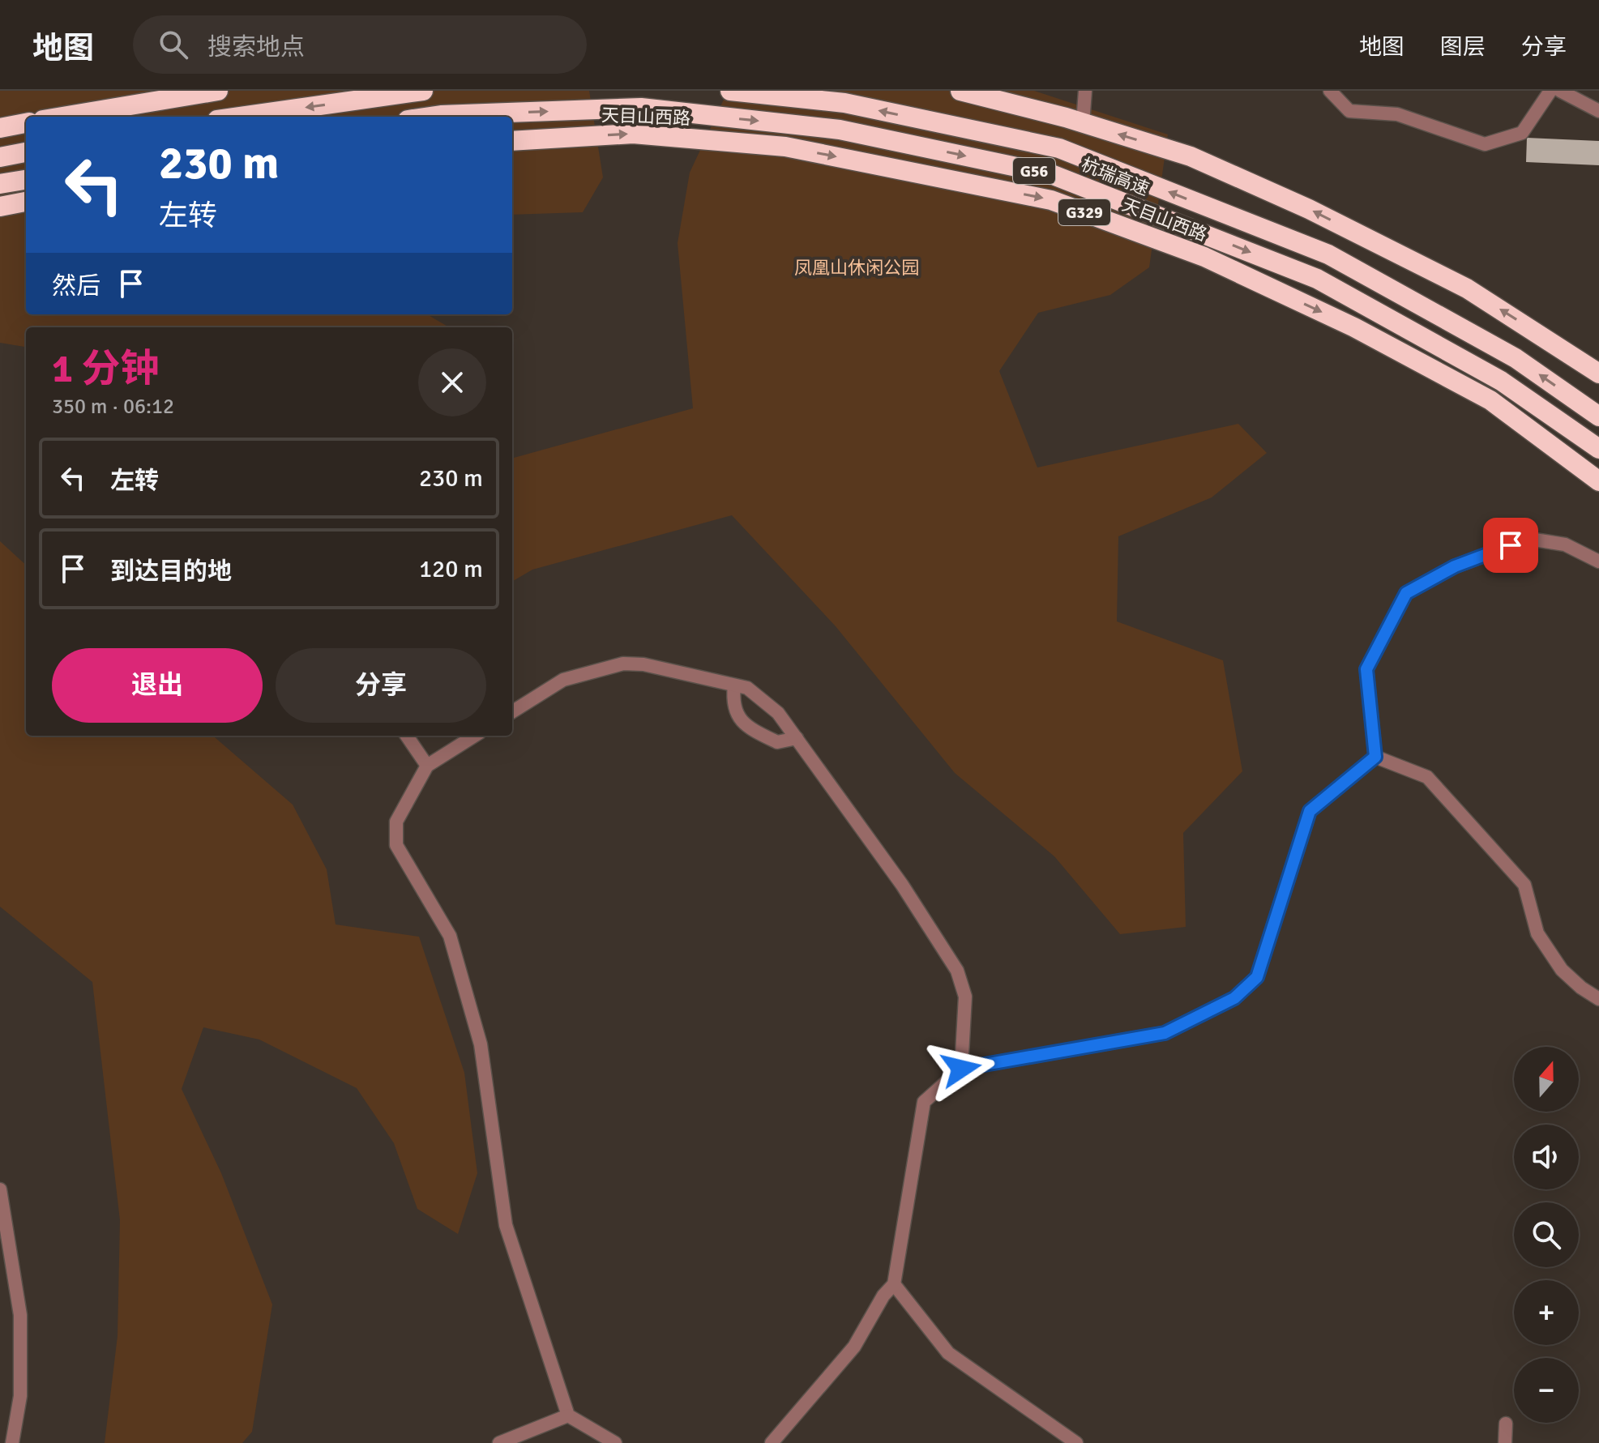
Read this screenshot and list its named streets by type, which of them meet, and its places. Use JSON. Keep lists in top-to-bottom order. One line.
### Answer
{"streets":{"highway":["天目山西路","G56","杭瑞高速","G329"]},"parks":["凤凰山休闲公园"],"north":"top","page":{"header":"地图","search":"搜索地点","nav":["地图","图层","分享"],"turn":["230 m","左转"],"then":"然后","heading":["1 分钟","350 m · 06:12"],"list":[{"name":"左转","value":"230 m"},{"name":"到达目的地","value":"120 m"}],"buttons":["退出","分享"],"map_buttons":["+","−"]}}
